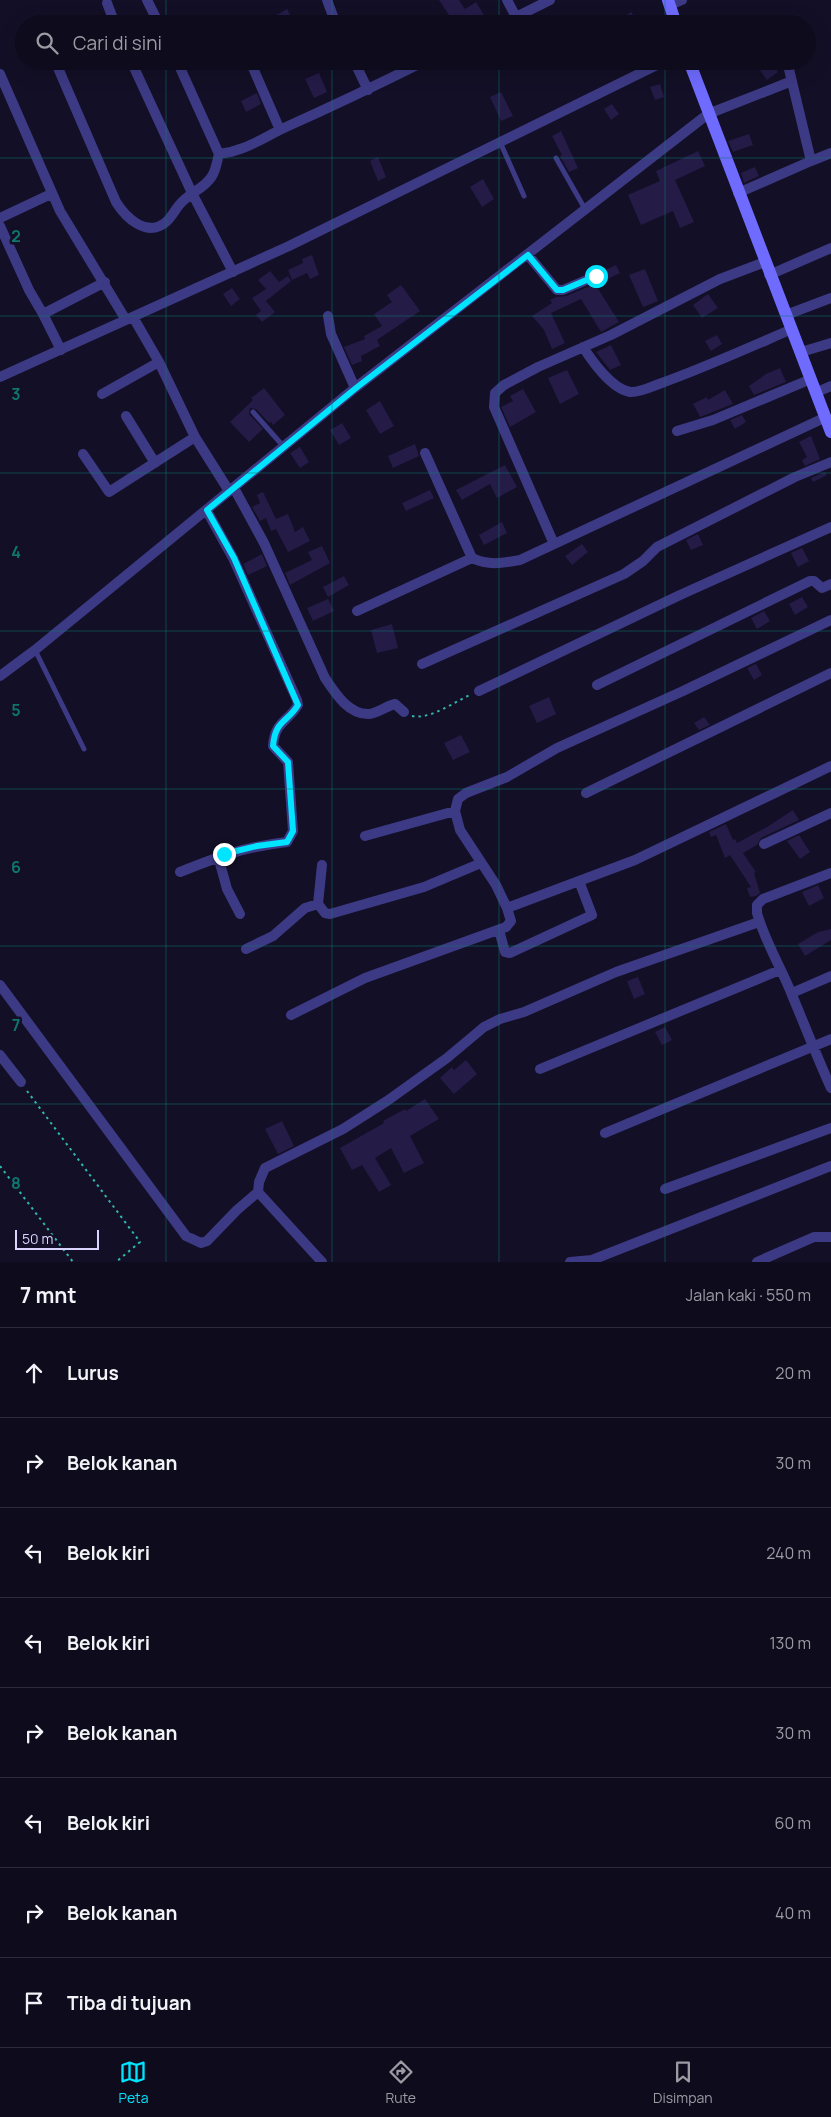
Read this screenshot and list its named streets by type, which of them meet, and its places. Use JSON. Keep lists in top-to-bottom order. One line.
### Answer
{"scale_bar":"50 m","page":{"search":"Cari di sini","scale":"50 m","heading":["7 mnt","Jalan kaki · 550 m"],"list":[["Lurus","20 m"],["Belok kanan","30 m"],["Belok kiri","240 m"],["Belok kiri","130 m"],["Belok kanan","30 m"],["Belok kiri","60 m"],["Belok kanan","40 m"],"Tiba di tujuan"],"nav":["Peta","Rute","Disimpan"]},"grid":{"rows":["2","3","4","5","6","7","8"]}}
